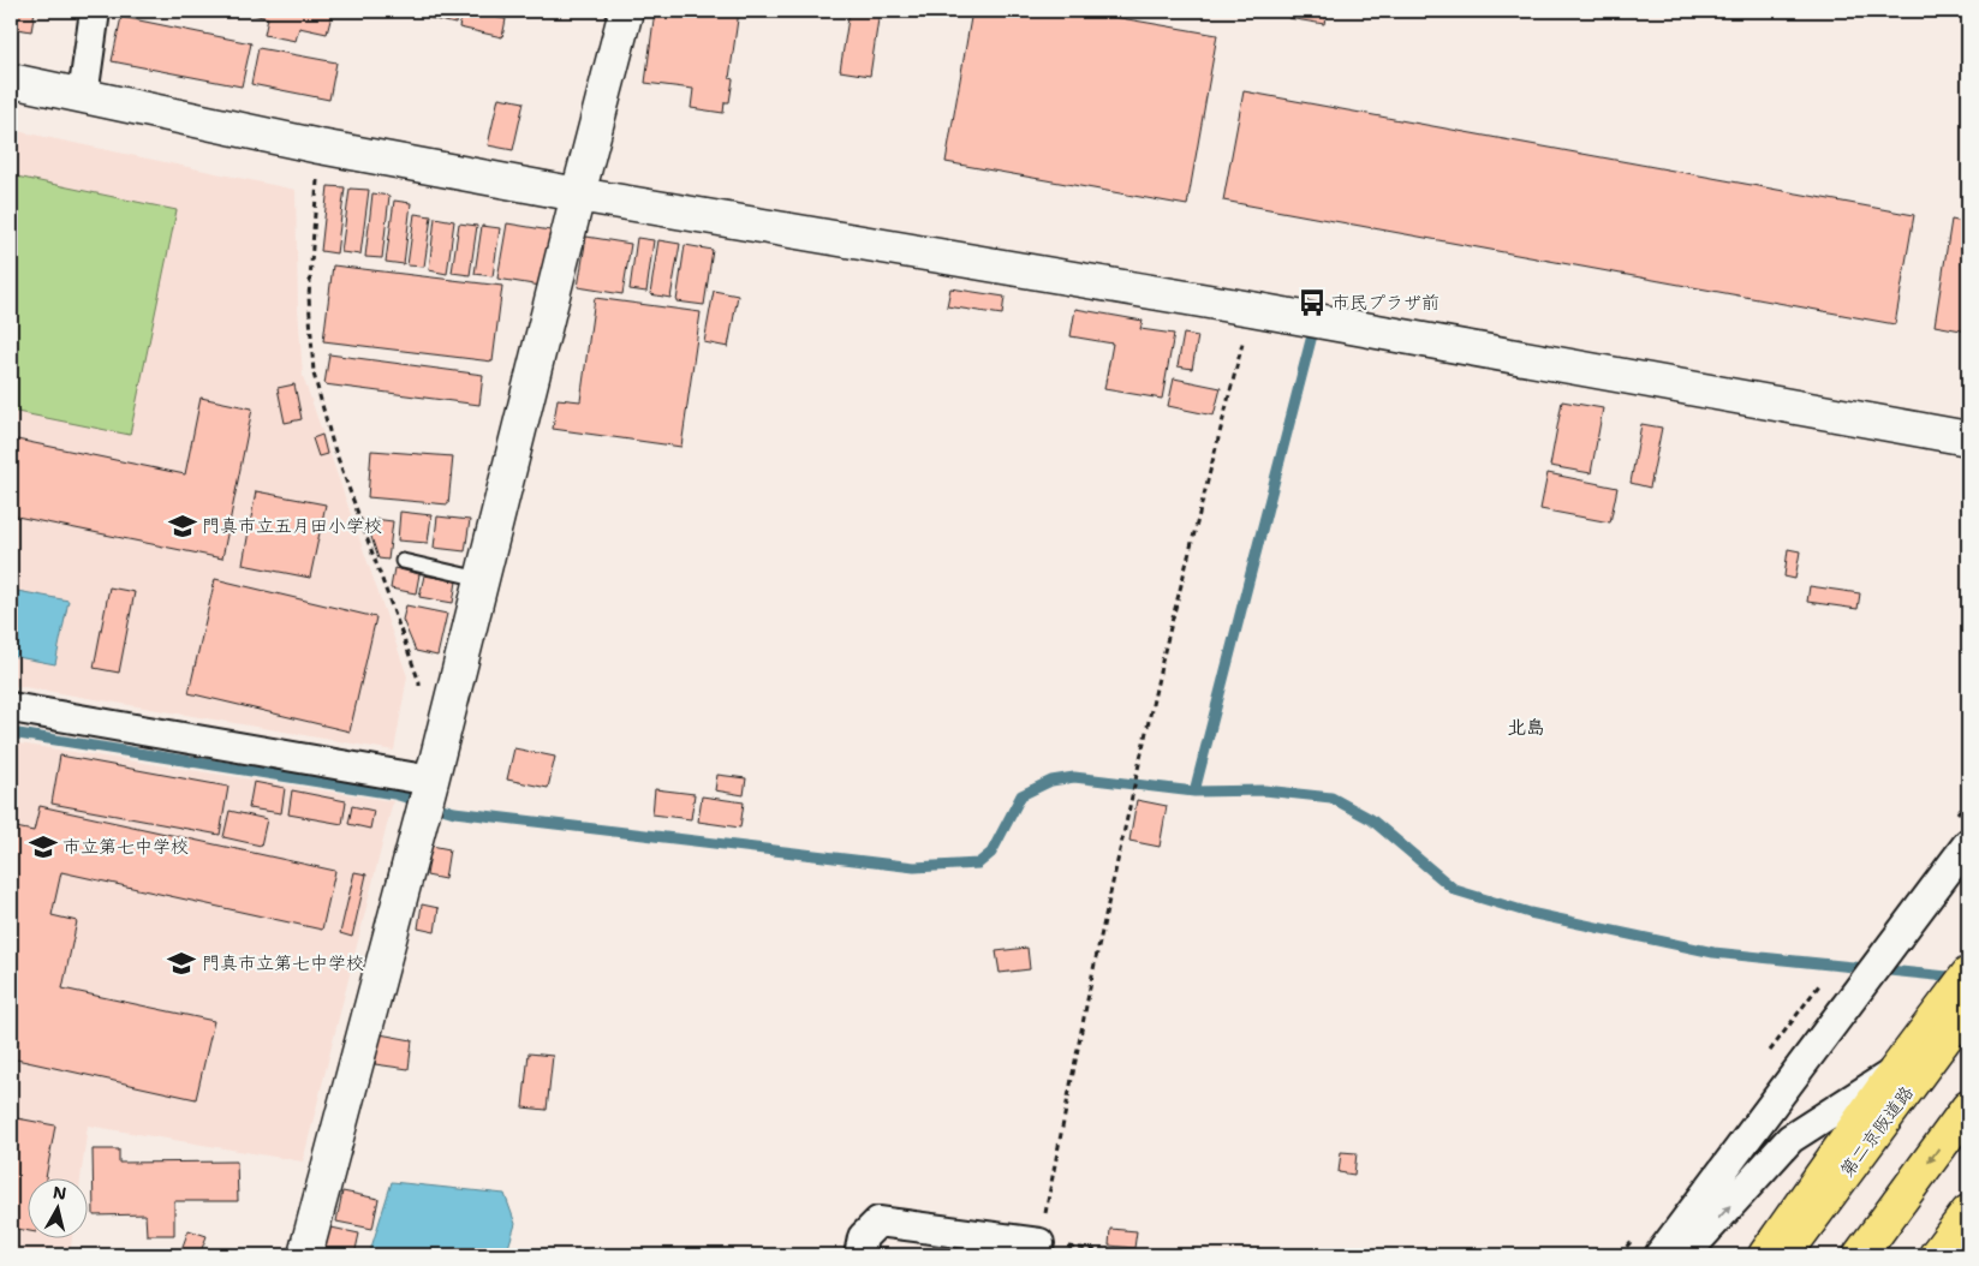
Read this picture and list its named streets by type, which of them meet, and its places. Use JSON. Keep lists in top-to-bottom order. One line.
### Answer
{"streets":{"highway":["第二京阪道路"]},"districts":["北島"],"places":{"bus stop":["市民プラザ前"],"school or university":["門真市立五月田小学校","市立第七中学校","門真市立第七中学校"]},"north":"top"}
